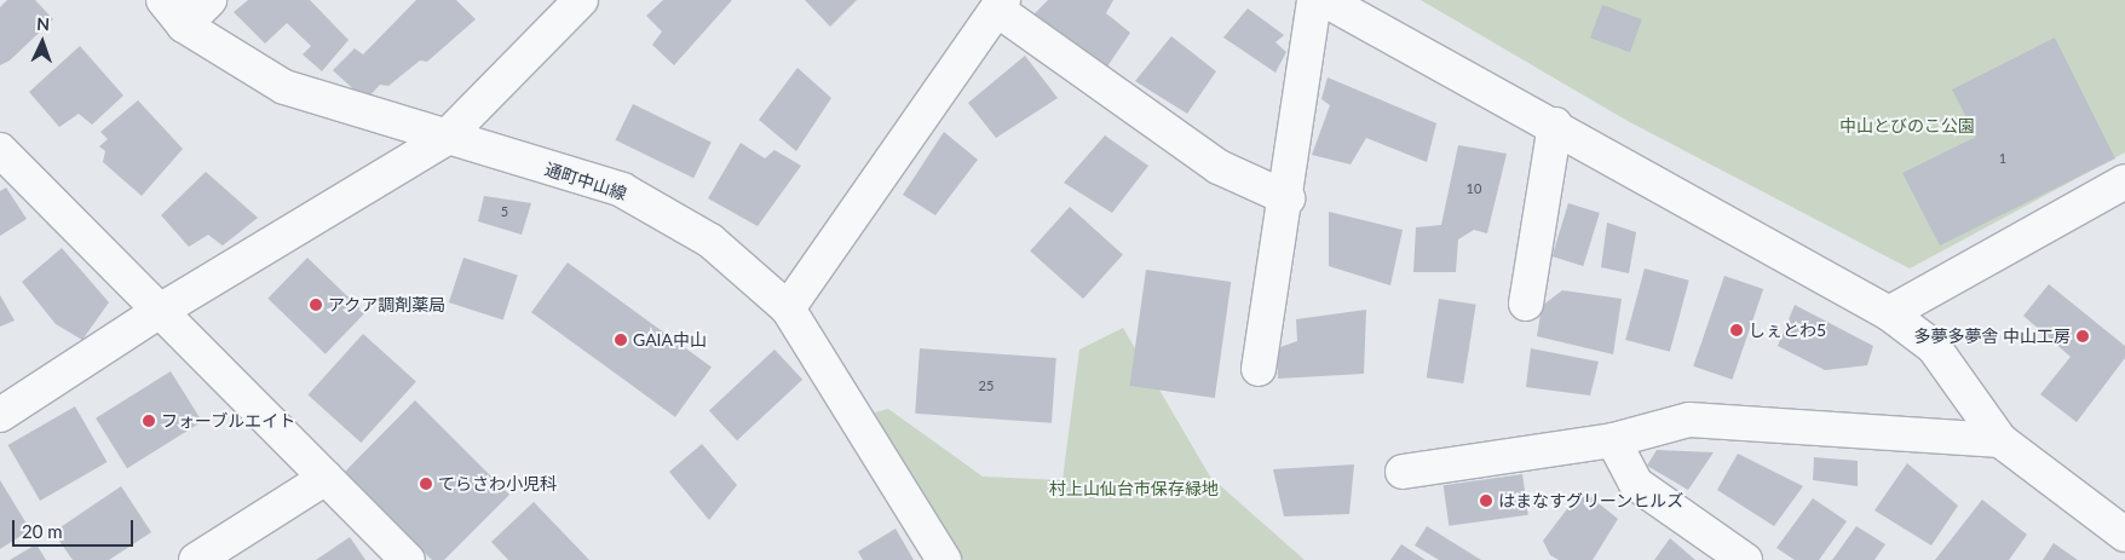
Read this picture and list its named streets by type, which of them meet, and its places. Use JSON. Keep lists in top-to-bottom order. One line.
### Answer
{"streets":{"street":["通町中山線"]},"parks":["中山とびのこ公園","村上山仙台市保存緑地"],"places":["アクア調剤薬局","しぇとわ5","多夢多夢舎 中山工房","GAIA中山","フォーブルエイト","てらさわ小児科","はまなすグリーンヒルズ"],"house_numbers":["1","10","5","25"],"scale_bar":"20 m","north":"top"}
